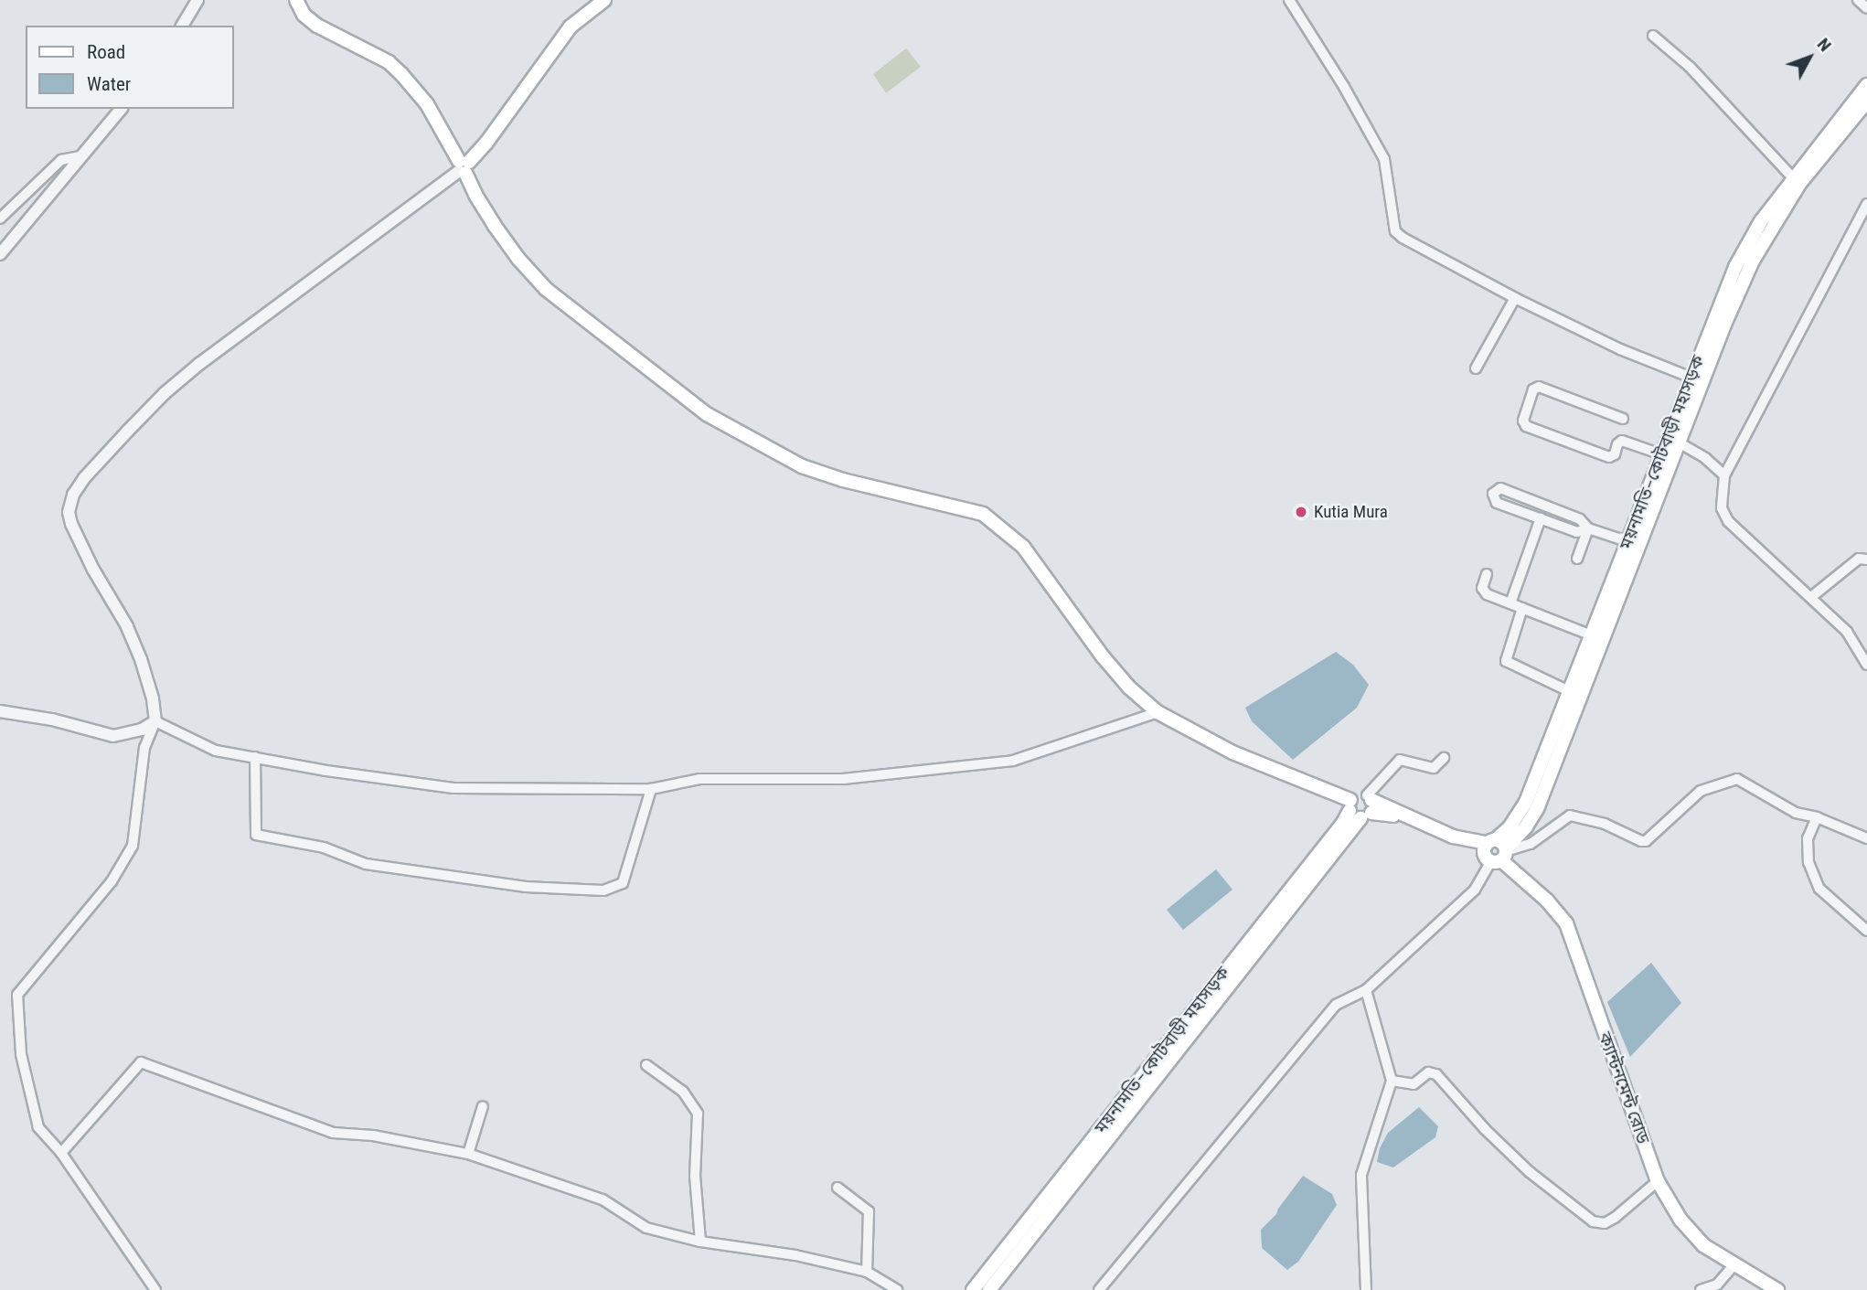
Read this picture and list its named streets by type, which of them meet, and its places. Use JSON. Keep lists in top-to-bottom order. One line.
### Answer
{"streets":{"main road":["ময়নামতি–কোটবাড়ী মহাসড়ক","ক্যান্টনমেন্ট রোড"]},"crossings":[["ময়নামতি–কোটবাড়ী মহাসড়ক","ক্যান্টনমেন্ট রোড"]],"places":["Kutia Mura"],"legend":["Road","Water"],"north":"top right"}
